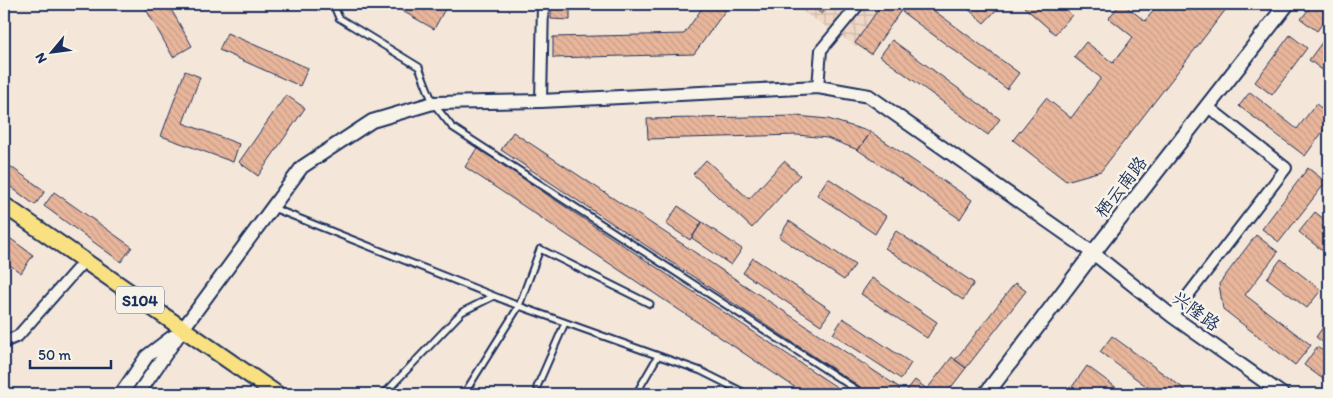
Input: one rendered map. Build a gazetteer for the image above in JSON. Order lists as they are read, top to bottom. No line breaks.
{"streets":{"main road":["栖云南路","S104"],"street":["兴隆路"]},"crossings":[["栖云南路","兴隆路"],["S104","兴隆路"]],"scale_bar":"50 m","north":"bottom left"}
